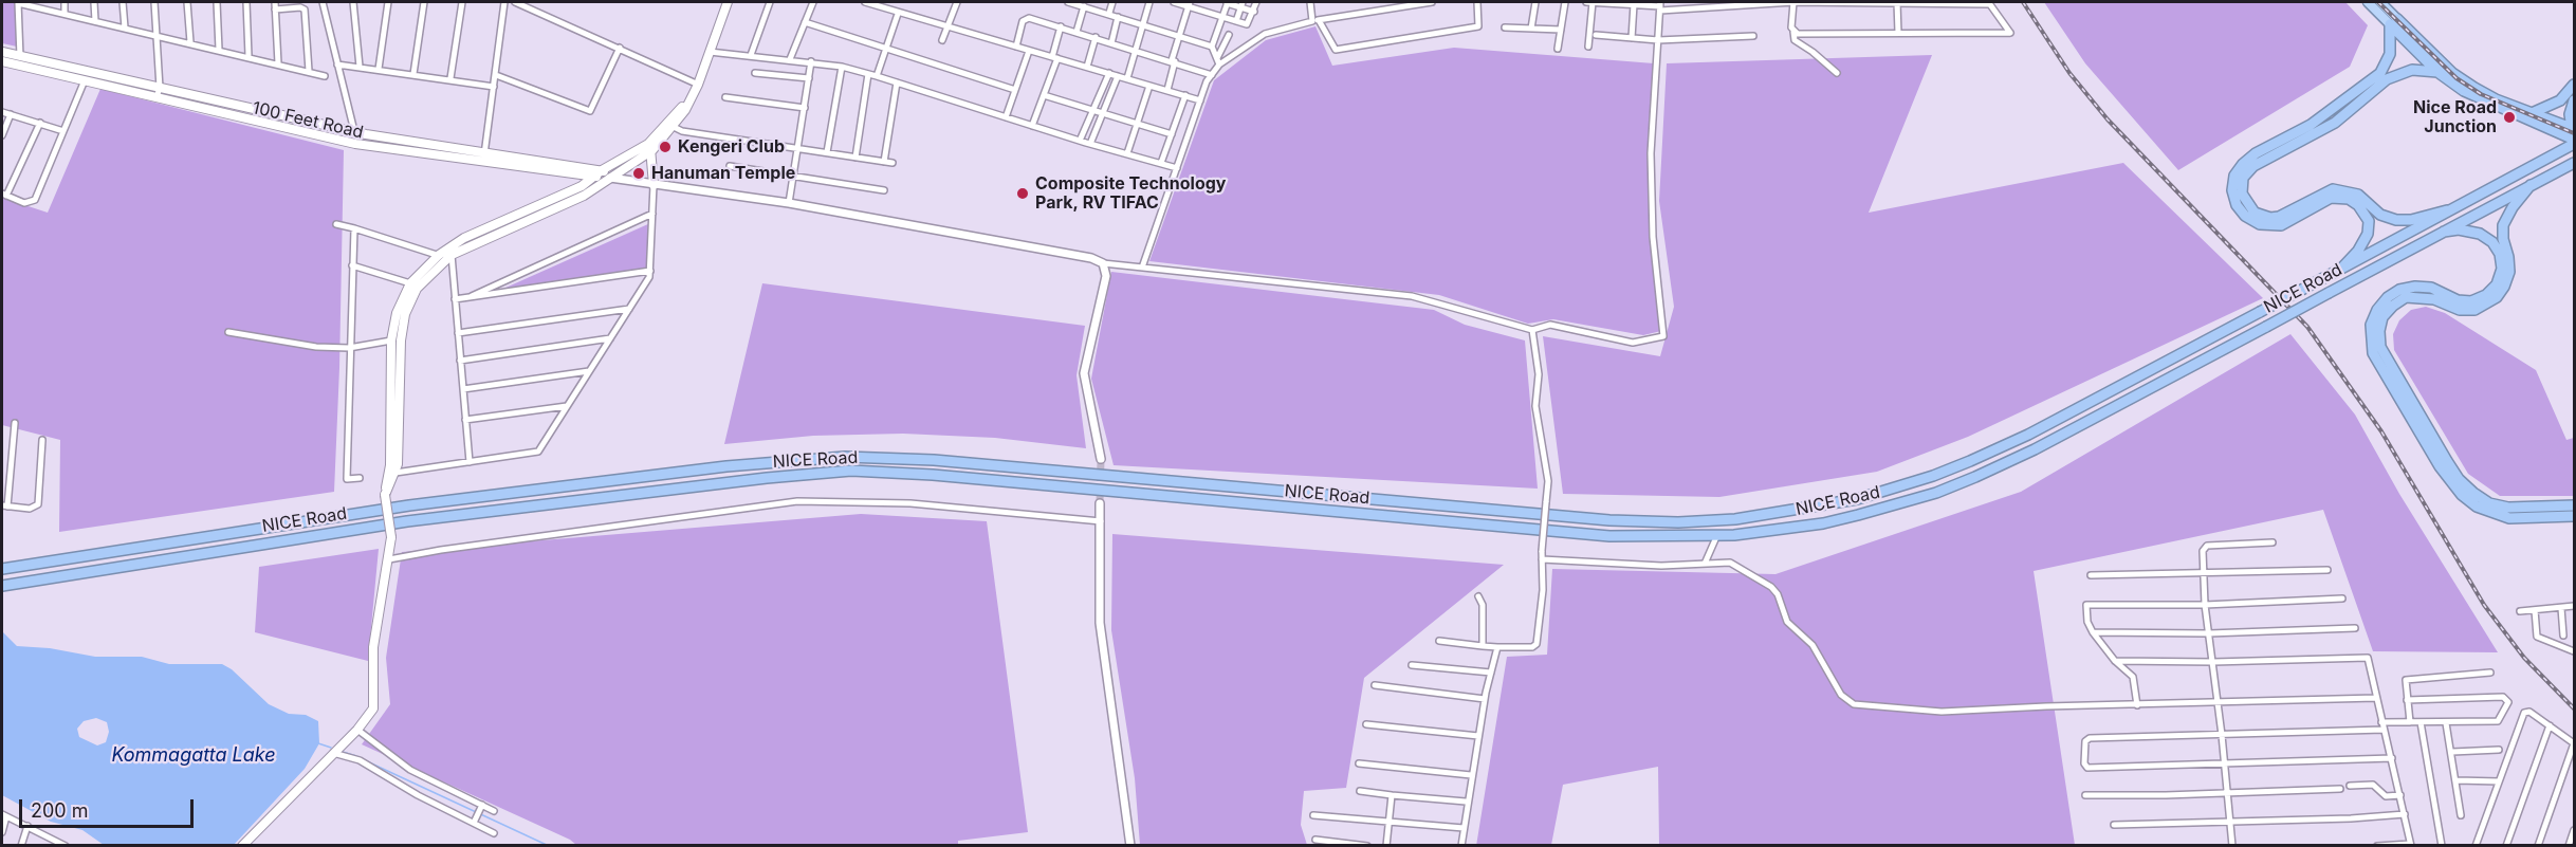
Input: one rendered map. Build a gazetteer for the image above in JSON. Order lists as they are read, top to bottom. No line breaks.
{"streets":{"highway":["NICE Road"],"main road":["100 Feet Road"]},"water":["Kommagatta Lake"],"places":["Nice Road Junction","Kengeri Club","Hanuman Temple","Composite Technology Park, RV TIFAC"],"scale_bar":"200 m"}
